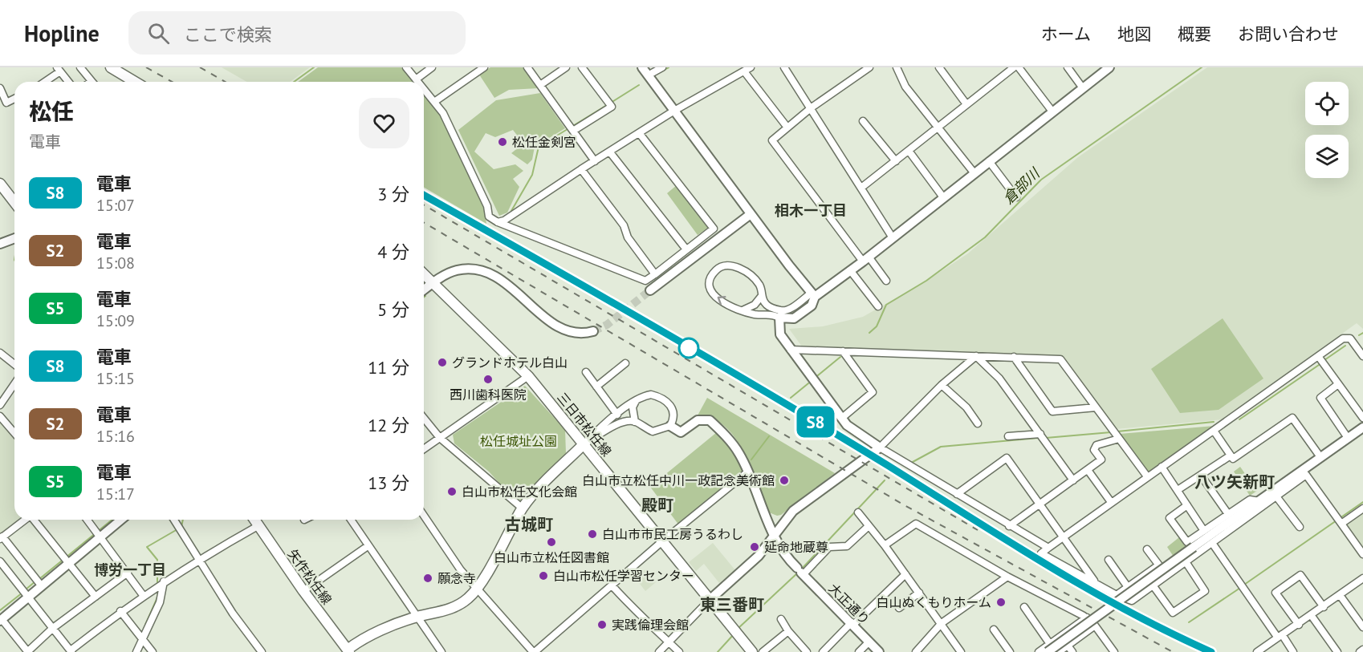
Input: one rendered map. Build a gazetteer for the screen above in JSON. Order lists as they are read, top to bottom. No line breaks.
{"streets":{"main road":["三日市松任線","矢作松任線"],"street":["大正通り"]},"districts":["相木一丁目","八ツ矢新町","殿町","古城町","博労一丁目","東三番町"],"water":["倉部川"],"parks":["松任城址公園"],"places":["松任金剣宮","グランドホテル白山","西川歯科医院","白山市立松任中川一政記念美術館","白山市松任文化会館","白山市市民工房うるわし","白山市立松任図書館","延命地蔵尊","白山市松任学習センター","願念寺","白山ぬくもりホーム","実践倫理会館"],"page":{"header":"Hopline","search":"ここで検索","nav":["ホーム","地図","概要","お問い合わせ"],"on_map":"S8","heading":["松任","電車"],"list":[{"mark":"S8","name":"電車","note":"15:07","value":"3 分"},{"mark":"S2","name":"電車","note":"15:08","value":"4 分"},{"mark":"S5","name":"電車","note":"15:09","value":"5 分"},{"mark":"S8","name":"電車","note":"15:15","value":"11 分"},{"mark":"S2","name":"電車","note":"15:16","value":"12 分"},{"mark":"S5","name":"電車","note":"15:17","value":"13 分"}]}}
